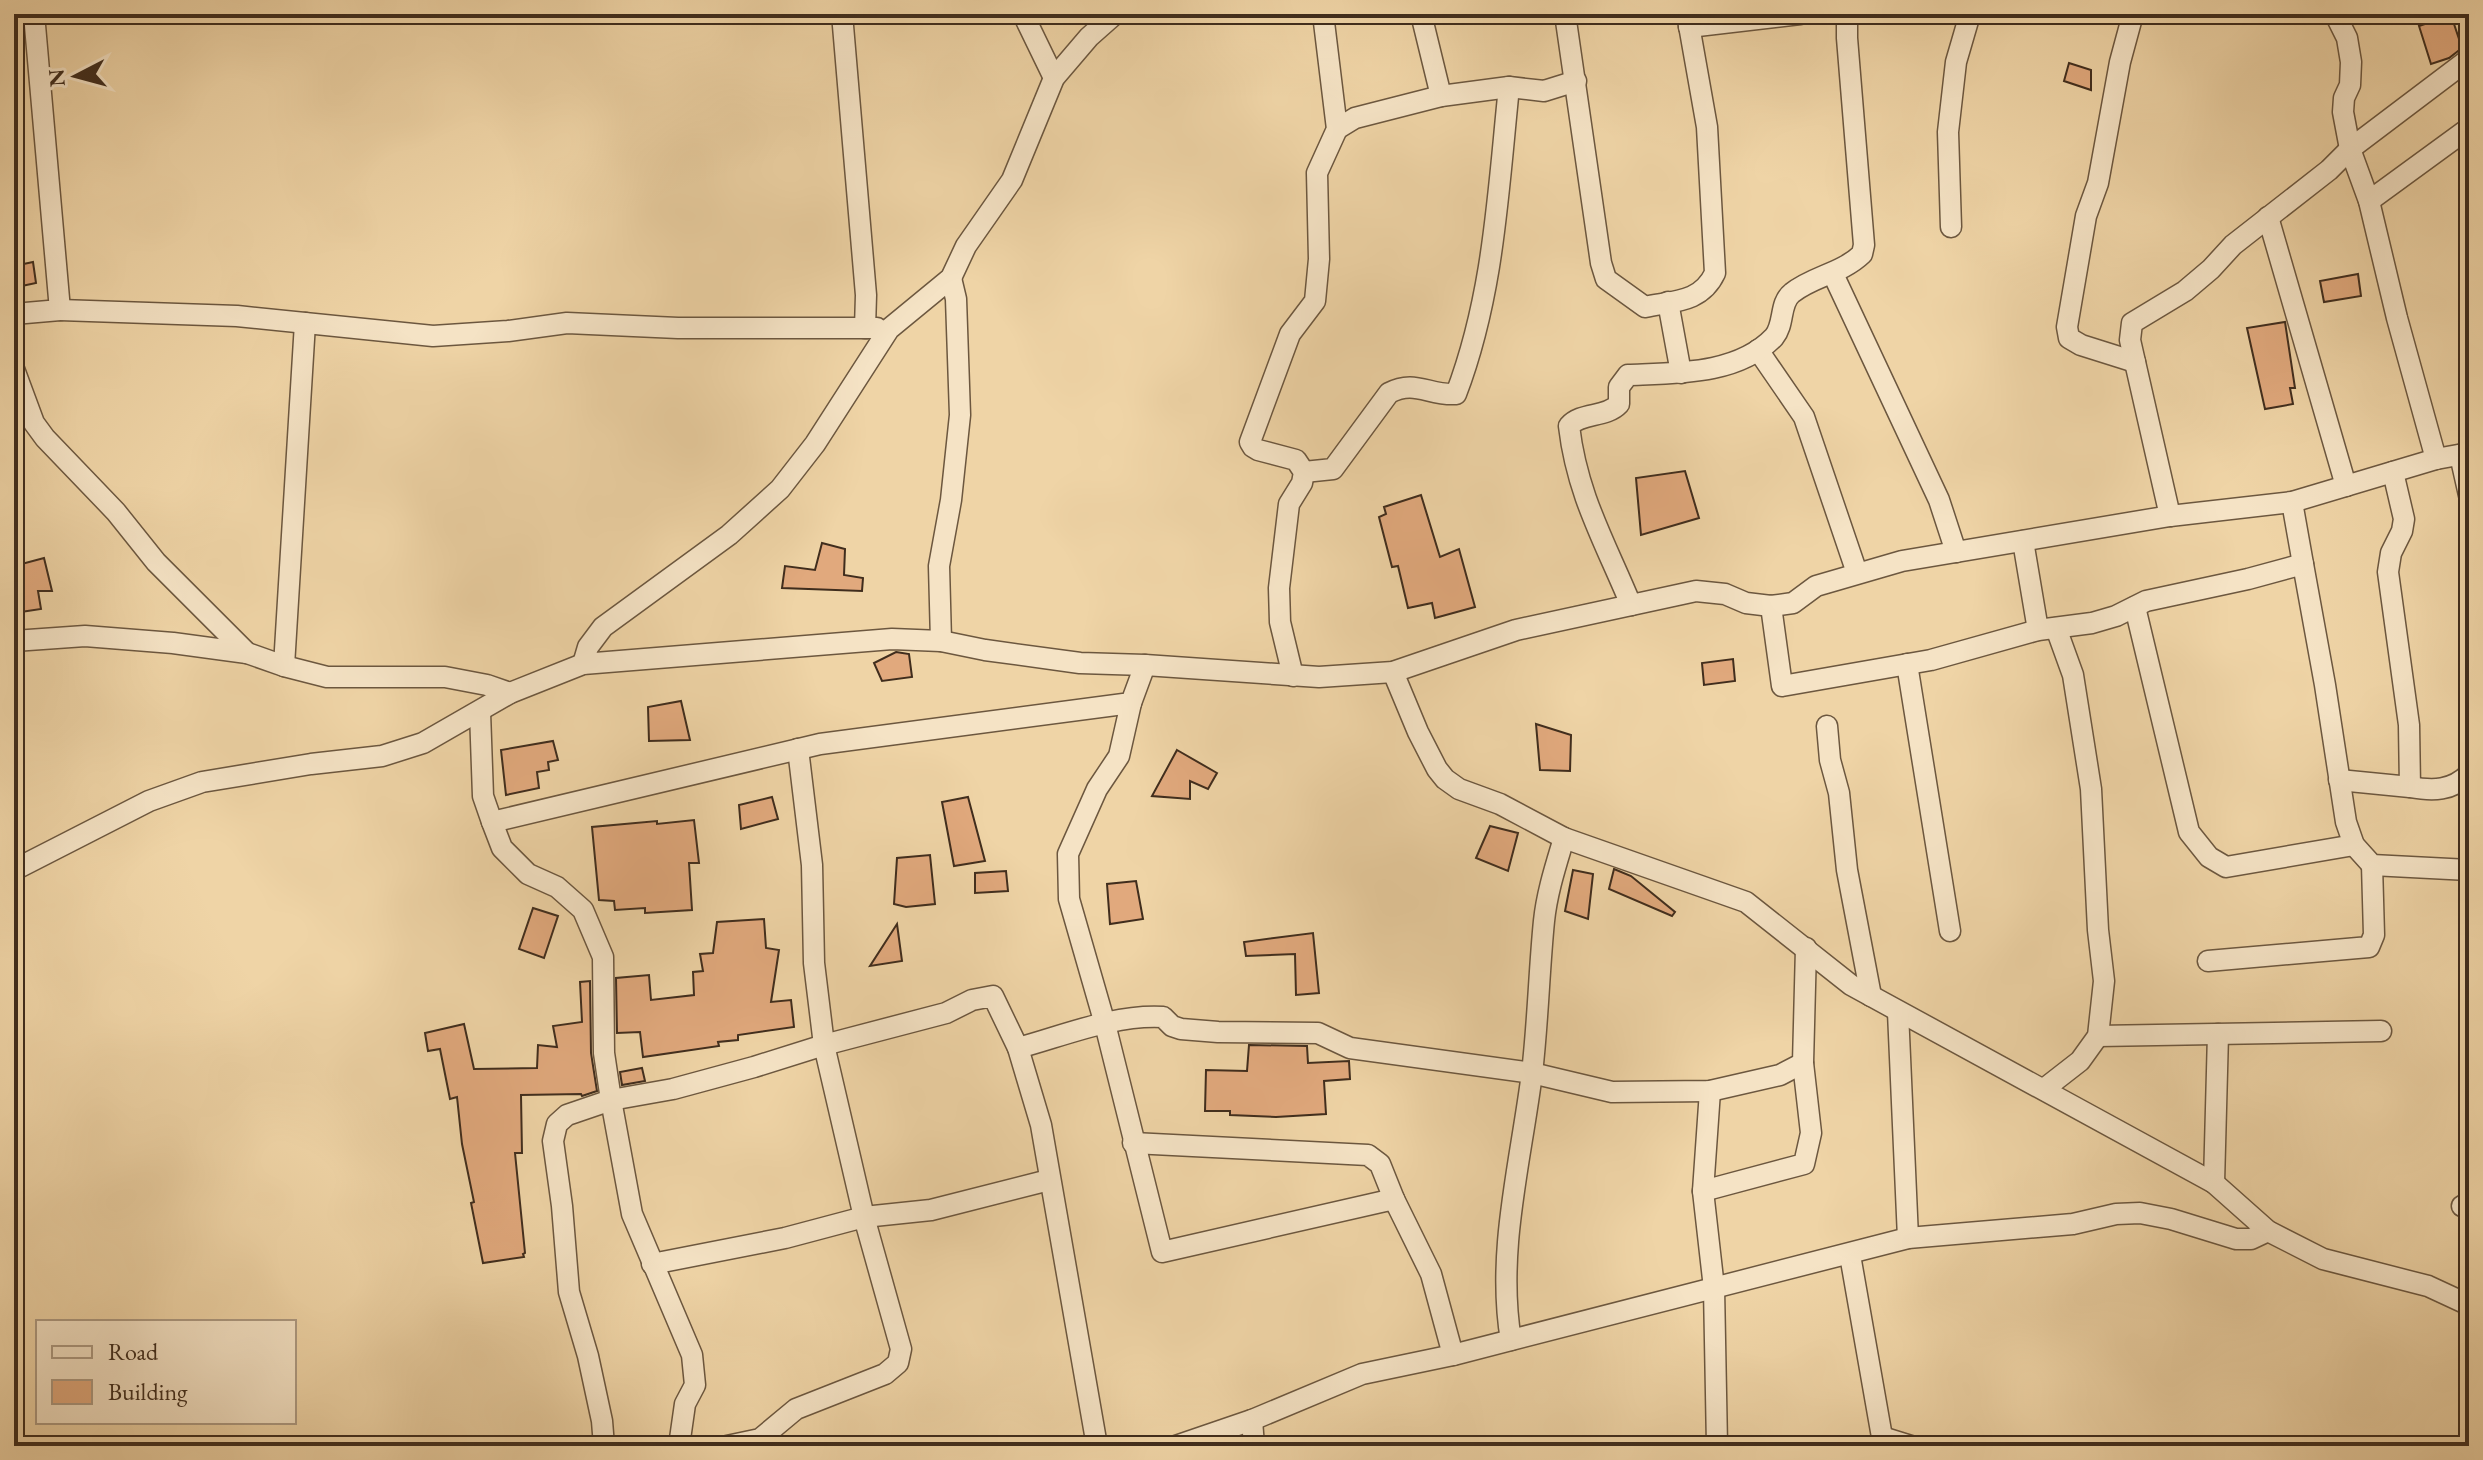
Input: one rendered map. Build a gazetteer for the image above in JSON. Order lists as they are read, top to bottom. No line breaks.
{"legend":["Road","Building"],"north":"left"}
